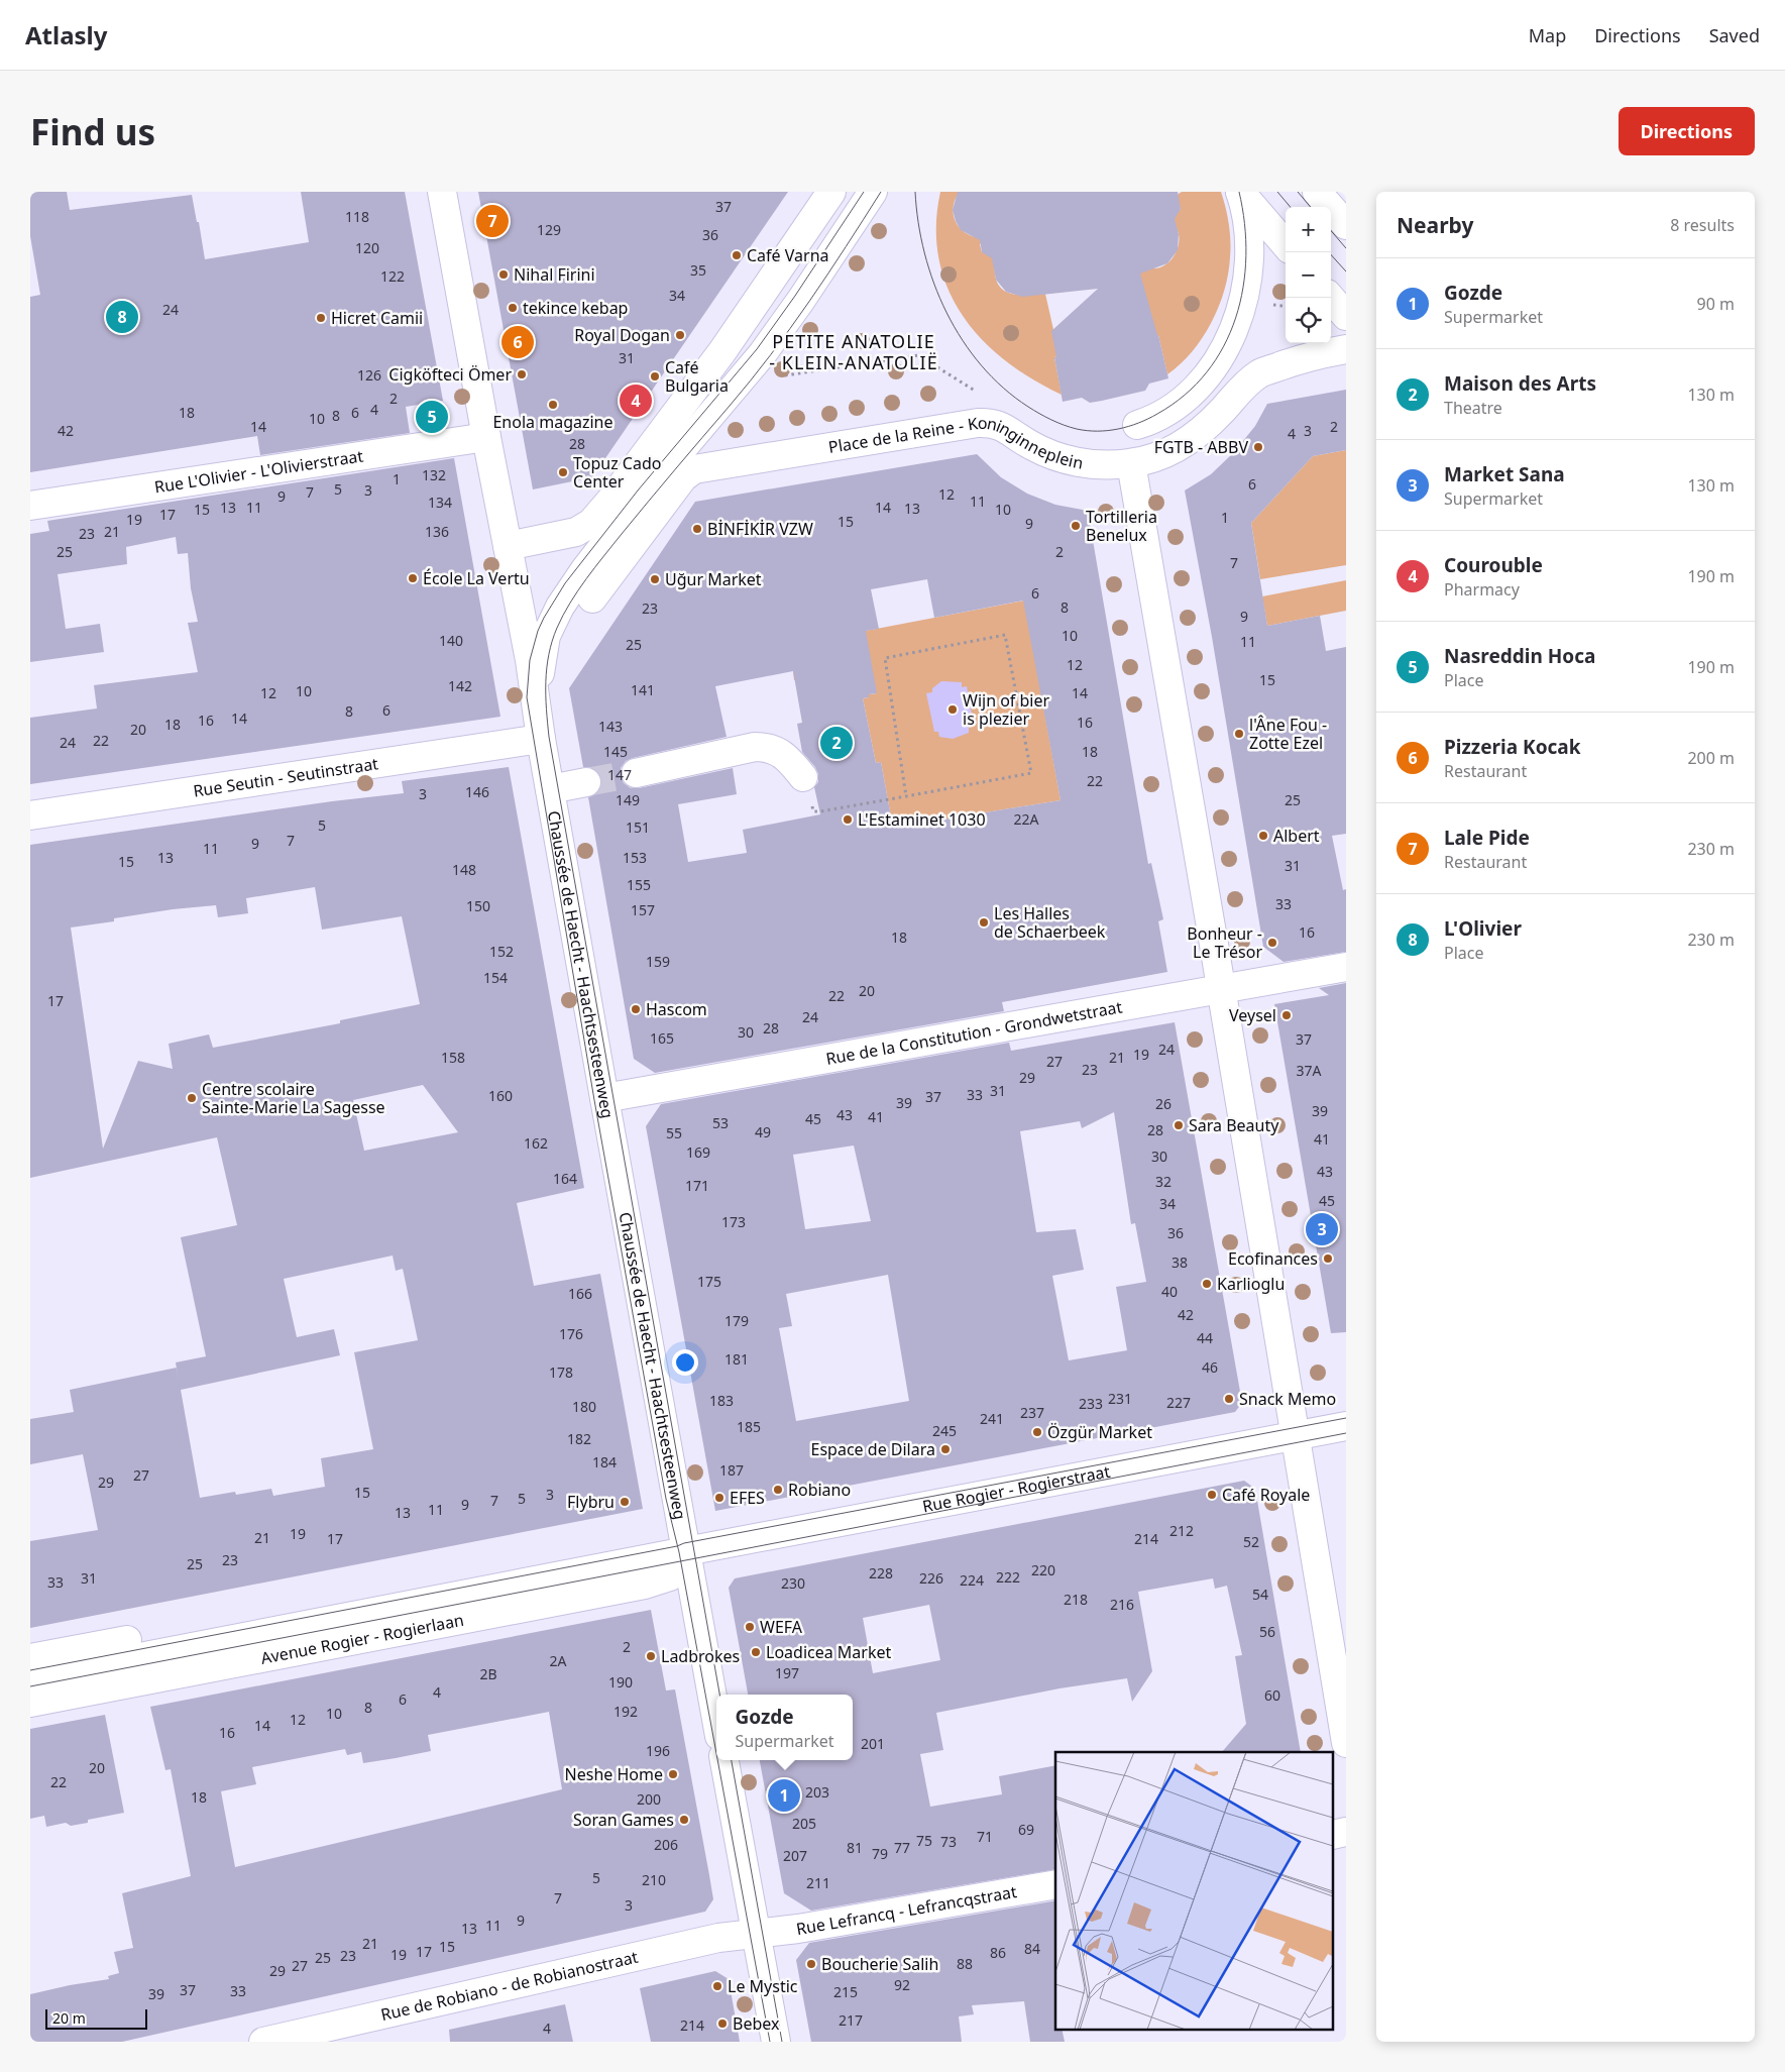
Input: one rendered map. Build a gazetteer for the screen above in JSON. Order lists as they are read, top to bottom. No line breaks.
{"streets":{"street":["Place de la Reine - Koninginneplein","Rue L'Olivier - L'Olivierstraat","Rue Seutin - Seutinstraat","Chaussée de Haecht - Haachtsesteenweg","Rue de la Constitution - Grondwetstraat","Rue Rogier - Rogierstraat","Avenue Rogier - Rogierlaan","Rue Lefrancq - Lefrancqstraat","Rue de Robiano - de Robianostraat"]},"crossings":[["Rue L'Olivier - L'Olivierstraat","Chaussée de Haecht - Haachtsesteenweg"],["Rue Seutin - Seutinstraat","Chaussée de Haecht - Haachtsesteenweg"],["Chaussée de Haecht - Haachtsesteenweg","Rue de la Constitution - Grondwetstraat"],["Chaussée de Haecht - Haachtsesteenweg","Rue Rogier - Rogierstraat"],["Chaussée de Haecht - Haachtsesteenweg","Avenue Rogier - Rogierlaan"],["Rue Rogier - Rogierstraat","Avenue Rogier - Rogierlaan"],["Rue Lefrancq - Lefrancqstraat","Rue de Robiano - de Robianostraat"]],"districts":["PETITE ANATOLIE - KLEIN-ANATOLIË"],"places":["Café Varna","Nihal Firini","tekince kebap","Hicret Camii","Royal Dogan","Cigköfteci Ömer","Café Bulgaria","Enola magazine","FGTB - ABBV","Topuz Cado Center","Tortilleria Benelux","BİNFİKİR VZW","École La Vertu","Uğur Market","Wijn of bier is plezier","l'Âne Fou - Zotte Ezel","L'Estaminet 1030","Albert","Les Halles de Schaerbeek","Bonheur - Le Trésor","Hascom","Veysel","Centre scolaire Sainte-Marie La Sagesse","Sara Beauty","Ecofinances","Karlioglu","Snack Memo","Özgür Market","Espace de Dilara","Robiano","Café Royale","EFES","Flybru","WEFA","Loadicea Market","Ladbrokes","Neshe Home","Soran Games","Boucherie Salih","Le Mystic","Bebex"],"house_numbers":["37","118","129","36","120","35","122","34","24","31","126","2","4","18","6","8","10","14","2","42","3","4","28","132","1","6","5","3","7","12","9","11","134","13","11","14","13","15","10","17","1","19","15","9","21","136","23","25","2","7","6","8","23","9","10","140","11","25","12","15","142","141","10","12","14","6","8","14","16","16","18","143","20","22","24","145","18","147","22","146","3","149","25","22A","5","151","7","9","11","13","153","15","31","148","155","33","150","157","16","18","152","159","154","20","22","17","24","28","30","165","37","24","19","158","21","27","23","37A","29","31","33","160","37","39","26","39","43","41","45","53","28","49","55","41","162","169","30","43","164","32","171","45","34","173","36","38","175","40","166","42","179","176","44","181","46","178","231","183","227","233","180","237","241","185","245","182","184","187","27","29","15","3","5","7","9","11","13","212","19","21","17","214","52","23","25","220","228","222","31","226","224","33","230","54","218","216","56","2","2A","197","2B","190","4","60","6","8","192","10","12","14","16","201","196","20","22","203","18","200","205","69","71","75","73","206","81","77","79","207","5","210","211","7","3","9","11","13","21","15","84","17","86","19","23","25","88","27","29","92","37","33","215","39","217","214","4"],"scale_bar":"20 m","page":{"header":"Atlasly","nav":["Map","Directions","Saved"],"buttons":"Directions","title":"Find us","heading":["Nearby","8 results"],"pins":["7","8","6","4","5","2","3","1"],"map_buttons":["+","−"],"list":[{"mark":"1","name":"Gozde","note":"Supermarket","value":"90 m"},{"mark":"2","name":"Maison des Arts","note":"Theatre","value":"130 m"},{"mark":"3","name":"Market Sana","note":"Supermarket","value":"130 m"},{"mark":"4","name":"Courouble","note":"Pharmacy","value":"190 m"},{"mark":"5","name":"Nasreddin Hoca","note":"Place","value":"190 m"},{"mark":"6","name":"Pizzeria Kocak","note":"Restaurant","value":"200 m"},{"mark":"7","name":"Lale Pide","note":"Restaurant","value":"230 m"},{"mark":"8","name":"L'Olivier","note":"Place","value":"230 m"}],"popup":["Gozde","Supermarket"],"scale":"20 m"}}
